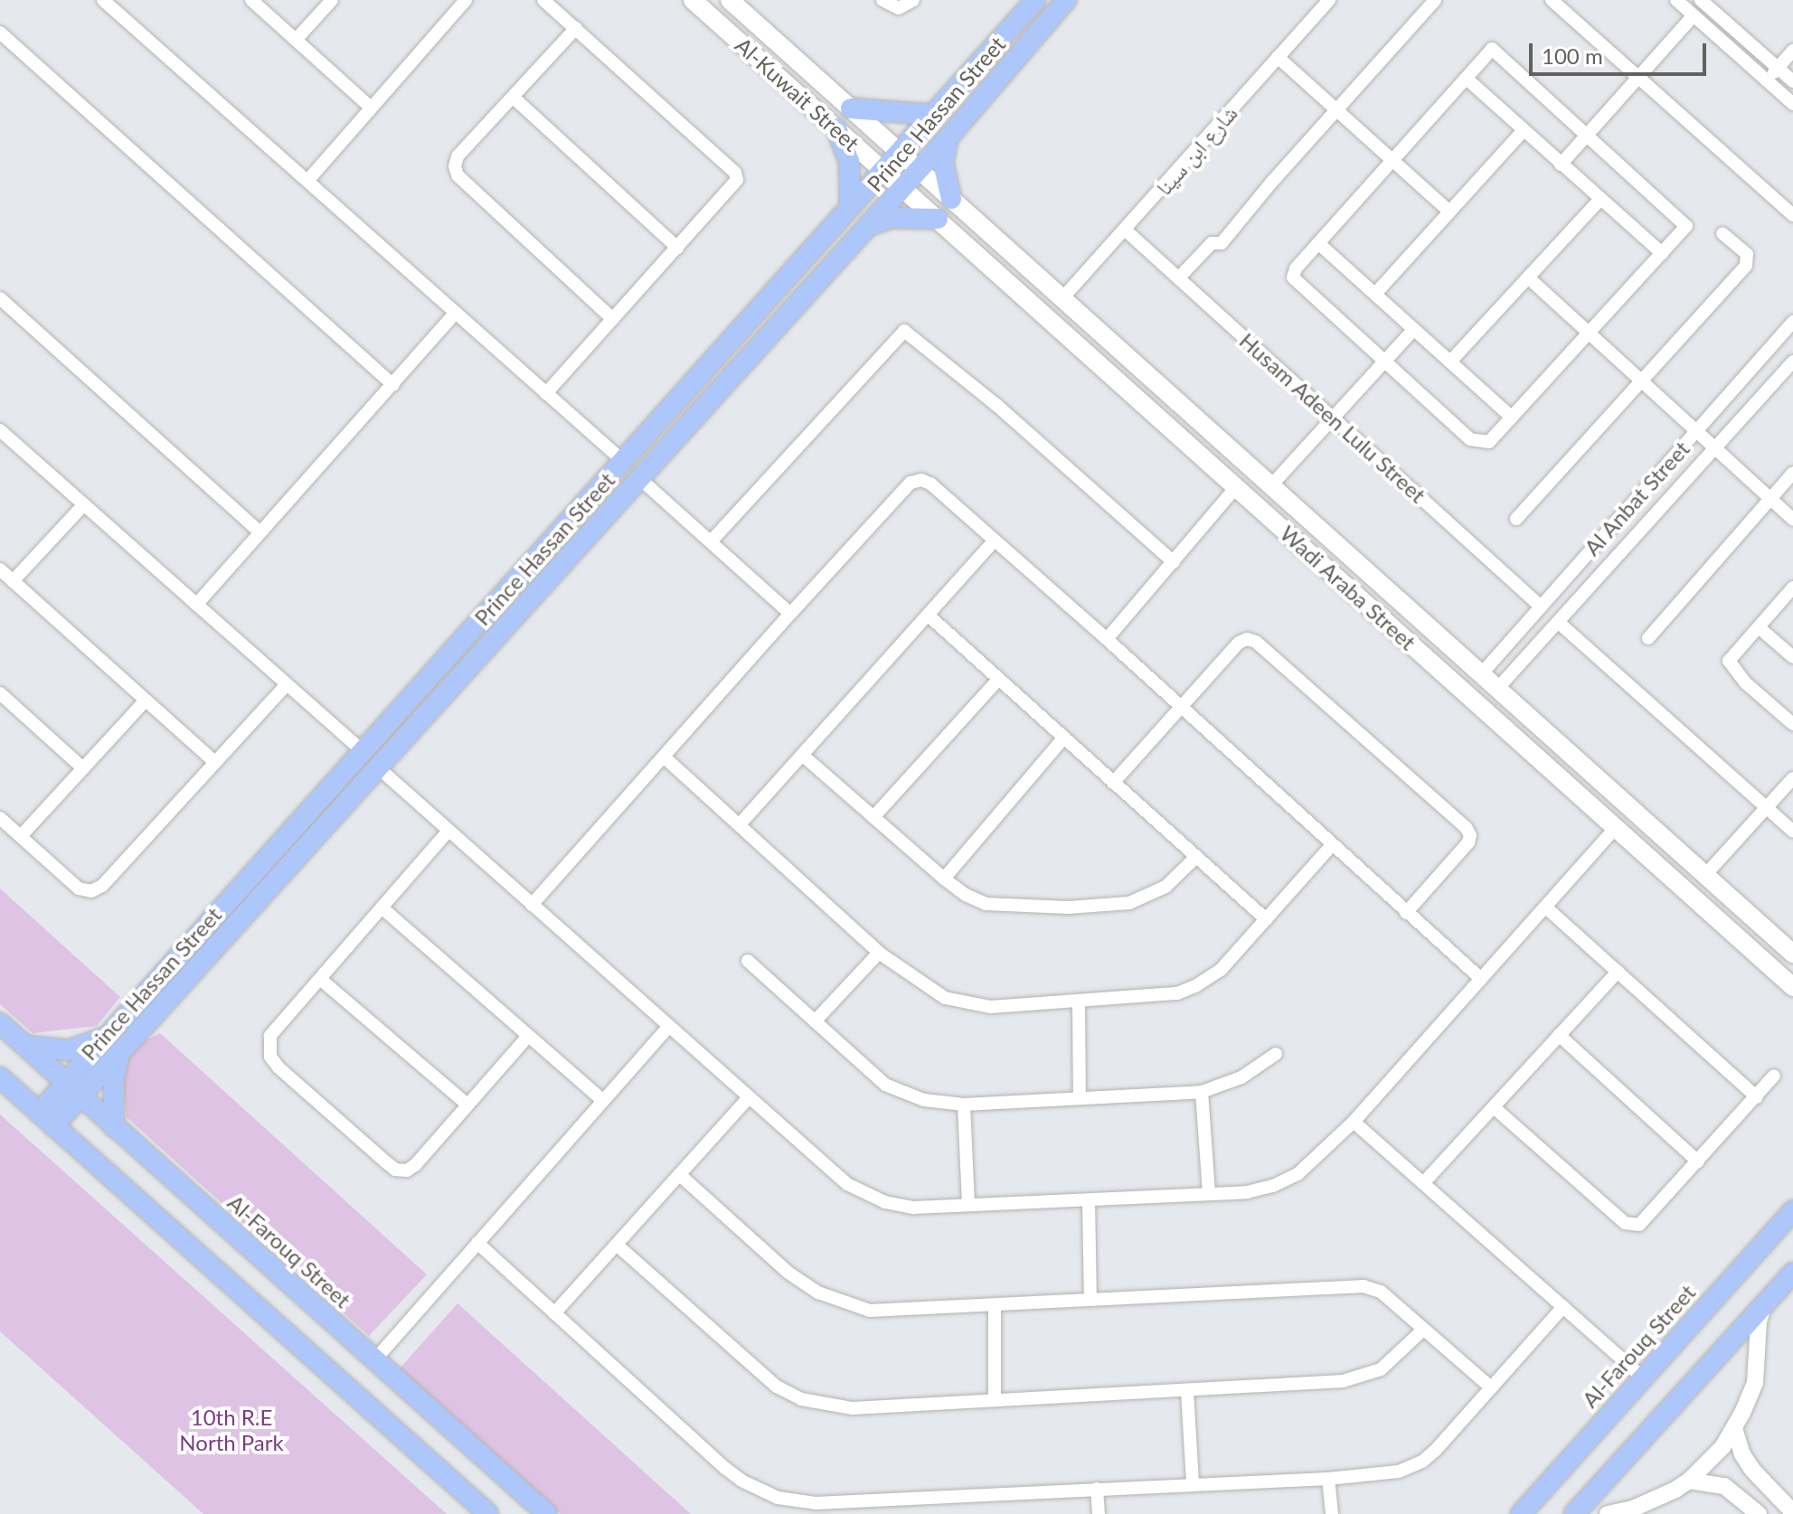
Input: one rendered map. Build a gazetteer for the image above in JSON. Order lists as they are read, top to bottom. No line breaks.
{"streets":{"main road":["Al-Kuwait Street","Prince Hassan Street","Wadi Araba Street","Al-Farouq Street"],"street":["شارع ابن سينا","Husam Adeen Lulu Street","Al Anbat Street"]},"crossings":[["Al-Kuwait Street","Prince Hassan Street"],["Al-Kuwait Street","Wadi Araba Street"],["Prince Hassan Street","Wadi Araba Street"],["Prince Hassan Street","Al-Farouq Street"],["شارع ابن سينا","Husam Adeen Lulu Street"],["شارع ابن سينا","Wadi Araba Street"],["Husam Adeen Lulu Street","Al Anbat Street"],["Al Anbat Street","Wadi Araba Street"]],"parks":["10th R.E North Park"],"scale_bar":"100 m"}
